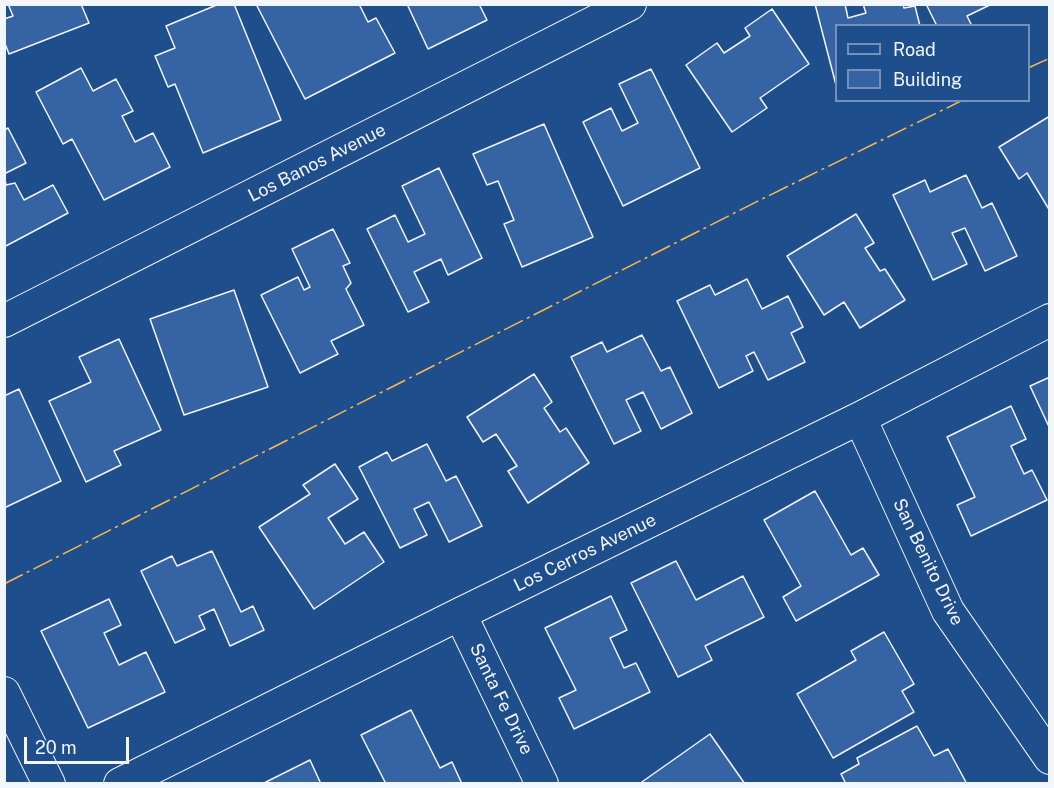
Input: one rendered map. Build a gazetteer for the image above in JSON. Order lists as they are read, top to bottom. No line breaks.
{"streets":{"street":["Los Banos Avenue","Los Cerros Avenue","San Benito Drive","Santa Fe Drive"]},"crossings":[["Los Cerros Avenue","San Benito Drive"],["Los Cerros Avenue","Santa Fe Drive"]],"legend":["Road","Building"],"scale_bar":"20 m"}
